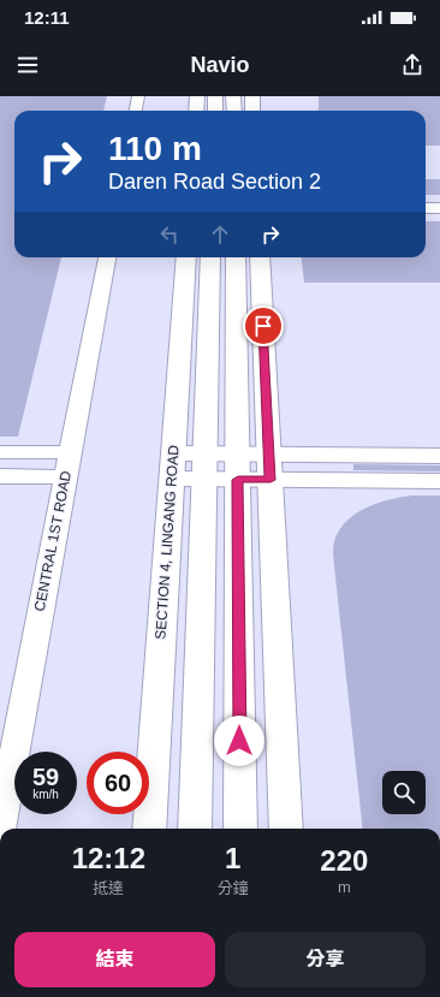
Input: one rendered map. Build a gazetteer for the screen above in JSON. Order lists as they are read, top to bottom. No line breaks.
{"streets":{"main road":["SECTION 4, LINGANG ROAD"],"street":["CENTRAL 1ST ROAD"]},"page":{"status":"12:11","header":"Navio","turn":["110 m","Daren Road Section 2"],"speed":"59 km/h","limit":"60","eta":["12:12","抵達","1","分鐘","220","m"],"buttons":["結束","分享"]}}
